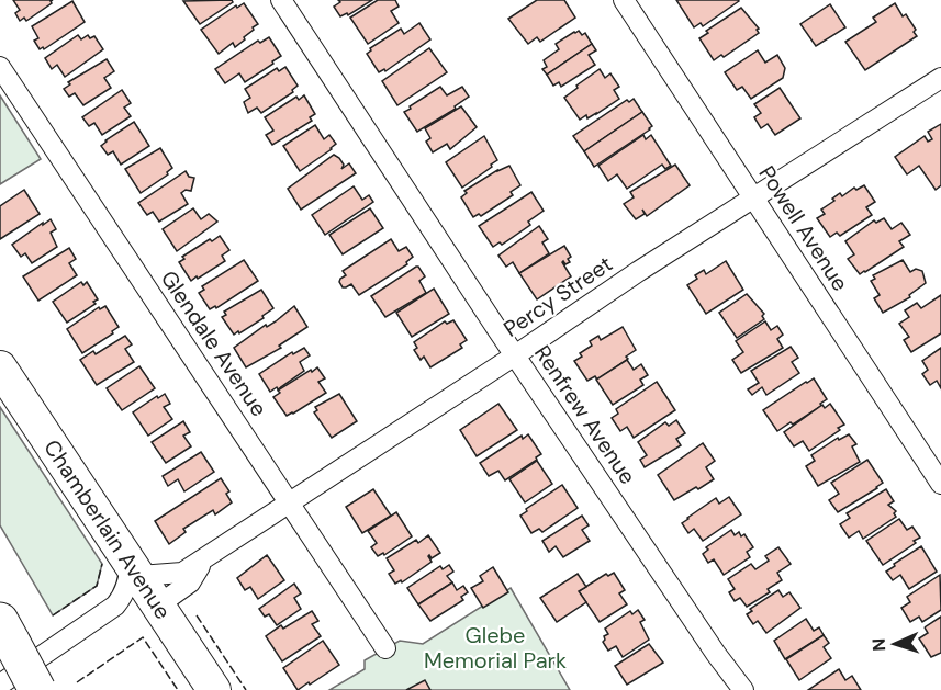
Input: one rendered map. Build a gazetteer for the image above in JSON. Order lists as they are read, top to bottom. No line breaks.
{"streets":{"main road":["Chamberlain Avenue"],"street":["Powell Avenue","Percy Street","Glendale Avenue","Renfrew Avenue"]},"crossings":[["Powell Avenue","Percy Street"],["Percy Street","Glendale Avenue"],["Percy Street","Renfrew Avenue"],["Percy Street","Chamberlain Avenue"]],"parks":["Glebe Memorial Park"],"north":"left"}
